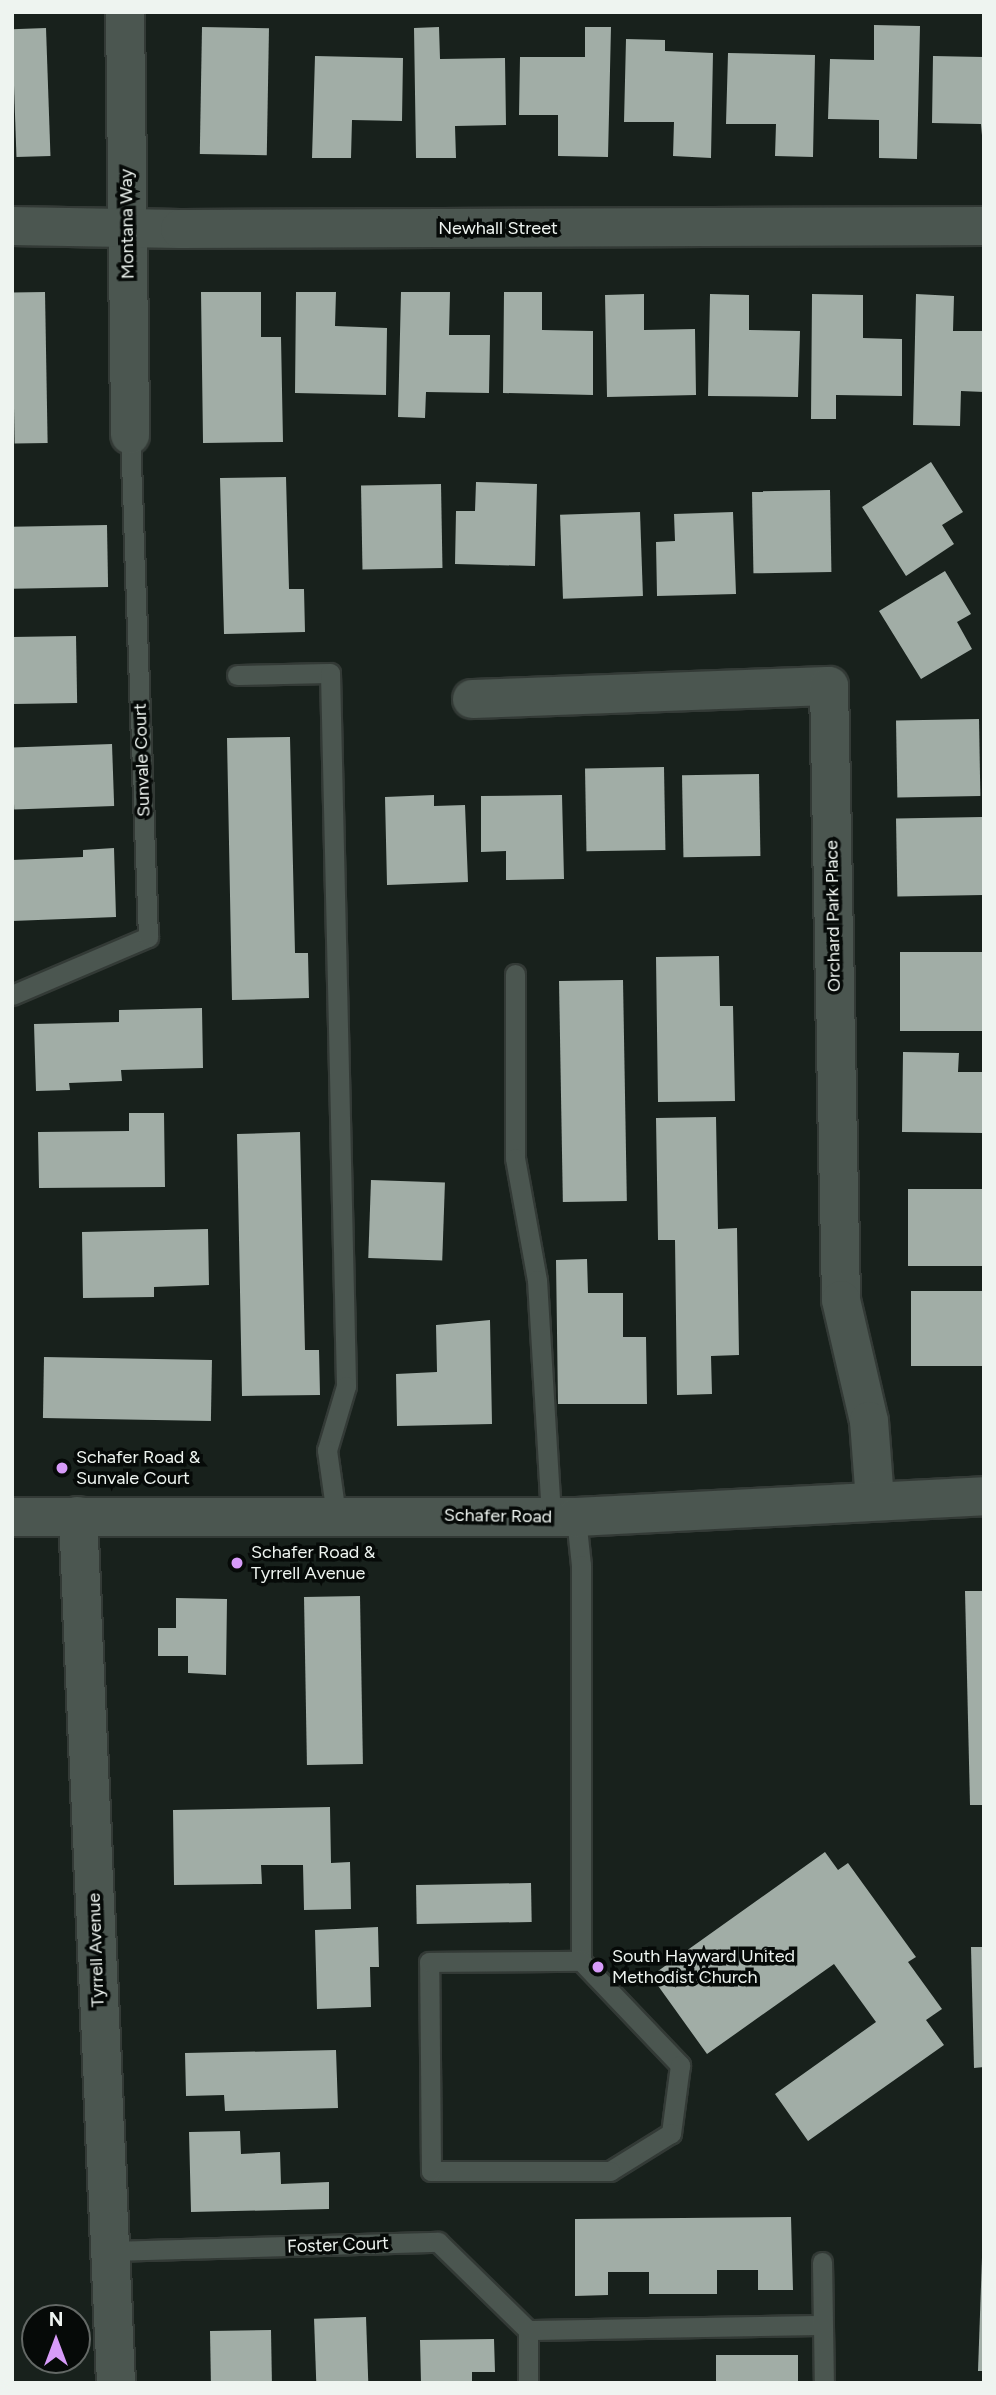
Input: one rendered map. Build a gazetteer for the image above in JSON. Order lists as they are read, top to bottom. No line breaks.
{"streets":{"street":["Montana Way","Newhall Street","Orchard Park Place","Schafer Road","Tyrrell Avenue"],"lane":["Sunvale Court","Foster Court"]},"crossings":[["Montana Way","Newhall Street"],["Montana Way","Sunvale Court"],["Orchard Park Place","Schafer Road"],["Schafer Road","Tyrrell Avenue"],["Tyrrell Avenue","Foster Court"]],"places":["Schafer Road & Sunvale Court","Schafer Road & Tyrrell Avenue","South Hayward United Methodist Church"],"north":"top"}
